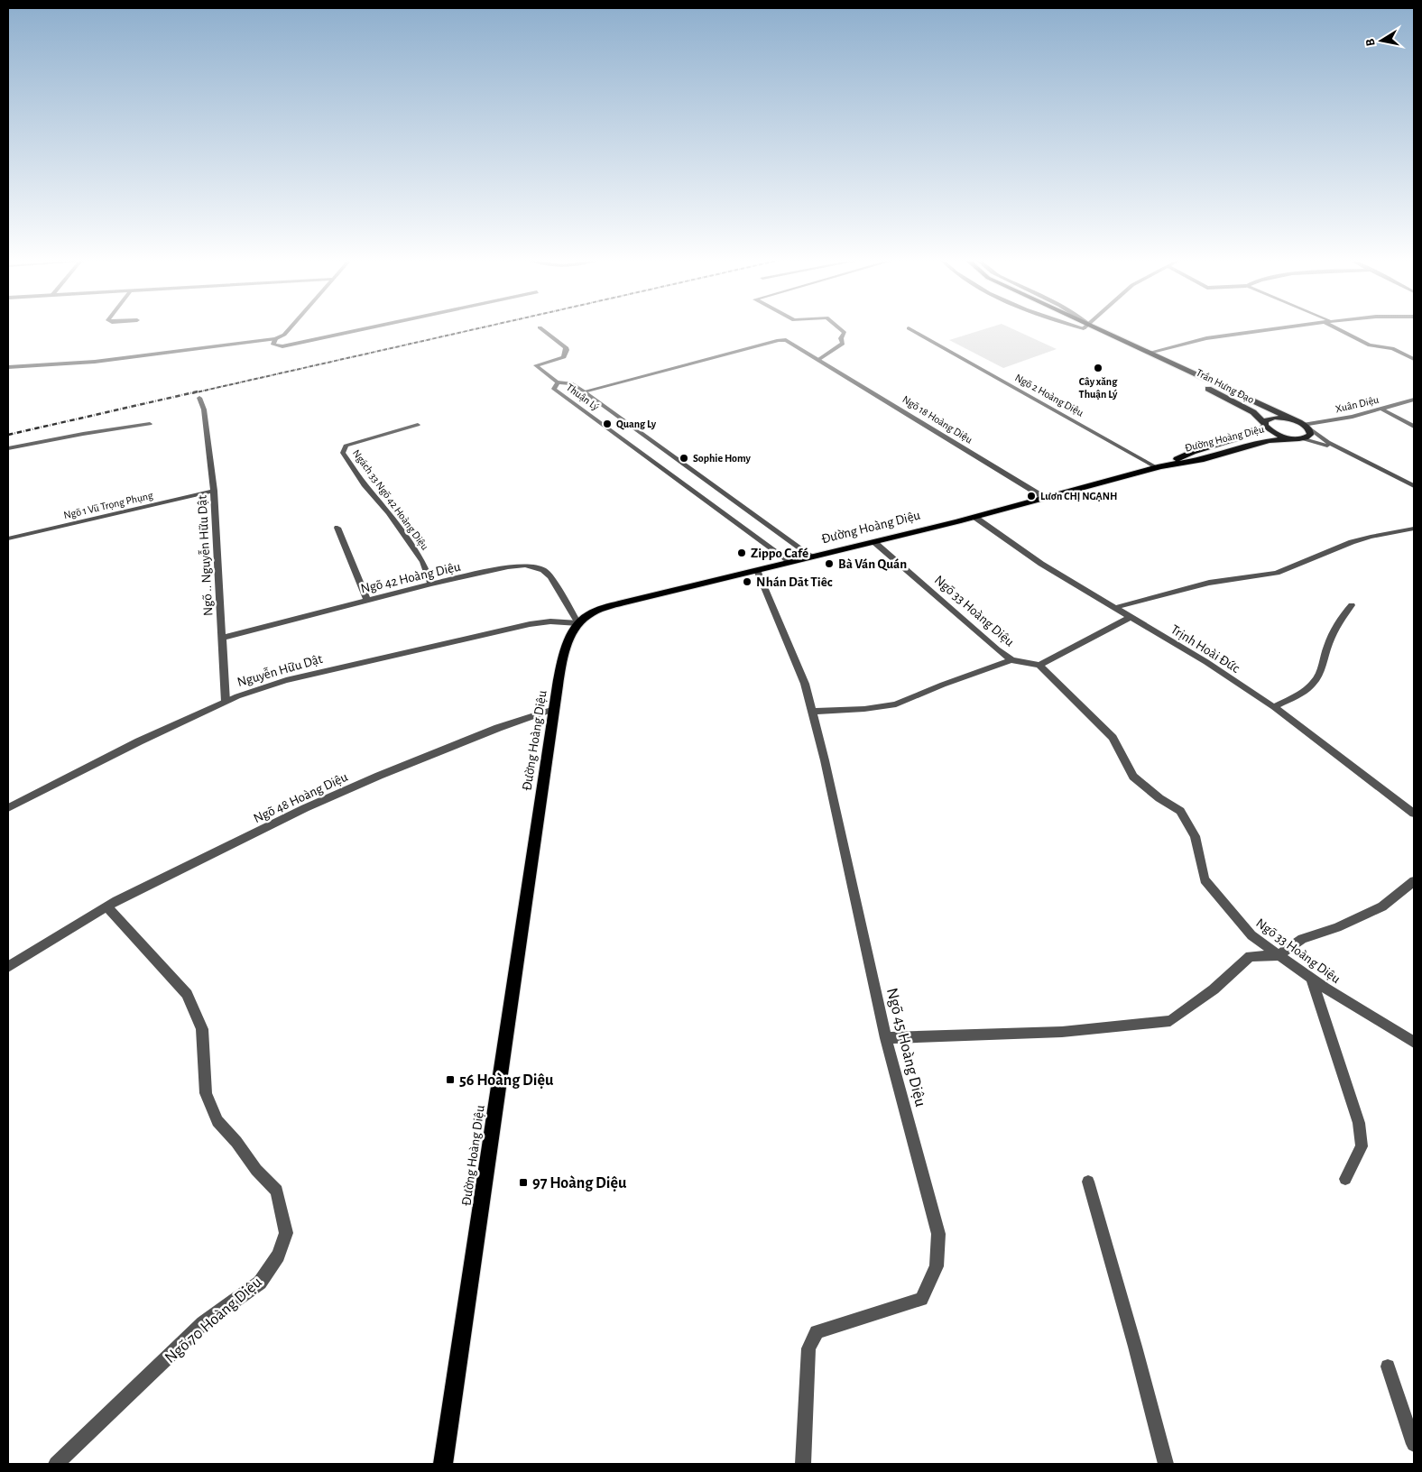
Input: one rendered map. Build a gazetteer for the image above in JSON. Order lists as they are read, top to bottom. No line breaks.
{"streets":{"main road":["Trần Hưng Đạo","Đường Hoàng Diệu"],"street":["Ngõ 2 Hoàng Diệu","Thuận Lý","Xuân Diệu","Ngõ 18 Hoàng Diệu","Ngách 33 Ngõ 42 Hoàng Diệu","Ngõ 1 Vũ Trọng Phụng","Ngõ .. Nguyễn Hữu Dật","Ngõ 42 Hoàng Diệu","Ngõ 33 Hoàng Diệu","Trịnh Hoài Đức","Nguyễn Hữu Dật","Ngõ 48 Hoàng Diệu","Ngõ 45 Hoàng Diệu","Ngõ 70 Hoàng Diệu"]},"crossings":[["Trần Hưng Đạo","Đường Hoàng Diệu"],["Ngõ 2 Hoàng Diệu","Đường Hoàng Diệu"],["Thuận Lý","Ngõ 18 Hoàng Diệu"],["Thuận Lý","Đường Hoàng Diệu"],["Xuân Diệu","Đường Hoàng Diệu"],["Ngõ 18 Hoàng Diệu","Đường Hoàng Diệu"],["Đường Hoàng Diệu","Ngõ 42 Hoàng Diệu"],["Đường Hoàng Diệu","Ngõ 33 Hoàng Diệu"],["Đường Hoàng Diệu","Trịnh Hoài Đức"],["Đường Hoàng Diệu","Nguyễn Hữu Dật"],["Đường Hoàng Diệu","Ngõ 48 Hoàng Diệu"],["Đường Hoàng Diệu","Ngõ 45 Hoàng Diệu"],["Ngách 33 Ngõ 42 Hoàng Diệu","Ngõ 42 Hoàng Diệu"],["Ngõ 1 Vũ Trọng Phụng","Ngõ .. Nguyễn Hữu Dật"],["Ngõ .. Nguyễn Hữu Dật","Ngõ 42 Hoàng Diệu"],["Ngõ .. Nguyễn Hữu Dật","Nguyễn Hữu Dật"],["Ngõ 42 Hoàng Diệu","Nguyễn Hữu Dật"],["Ngõ 48 Hoàng Diệu","Ngõ 70 Hoàng Diệu"]],"places":{"other":["Cây xăng Thuận Lý","Quang Ly","Sophie Homy","Lươn CHỊ NGẠNH","Zippo Café","Bà Ván Quán","Nhán Dăt Tiêc"],"transit":["56 Hoàng Diệu","97 Hoàng Diệu"]},"north":"left"}
